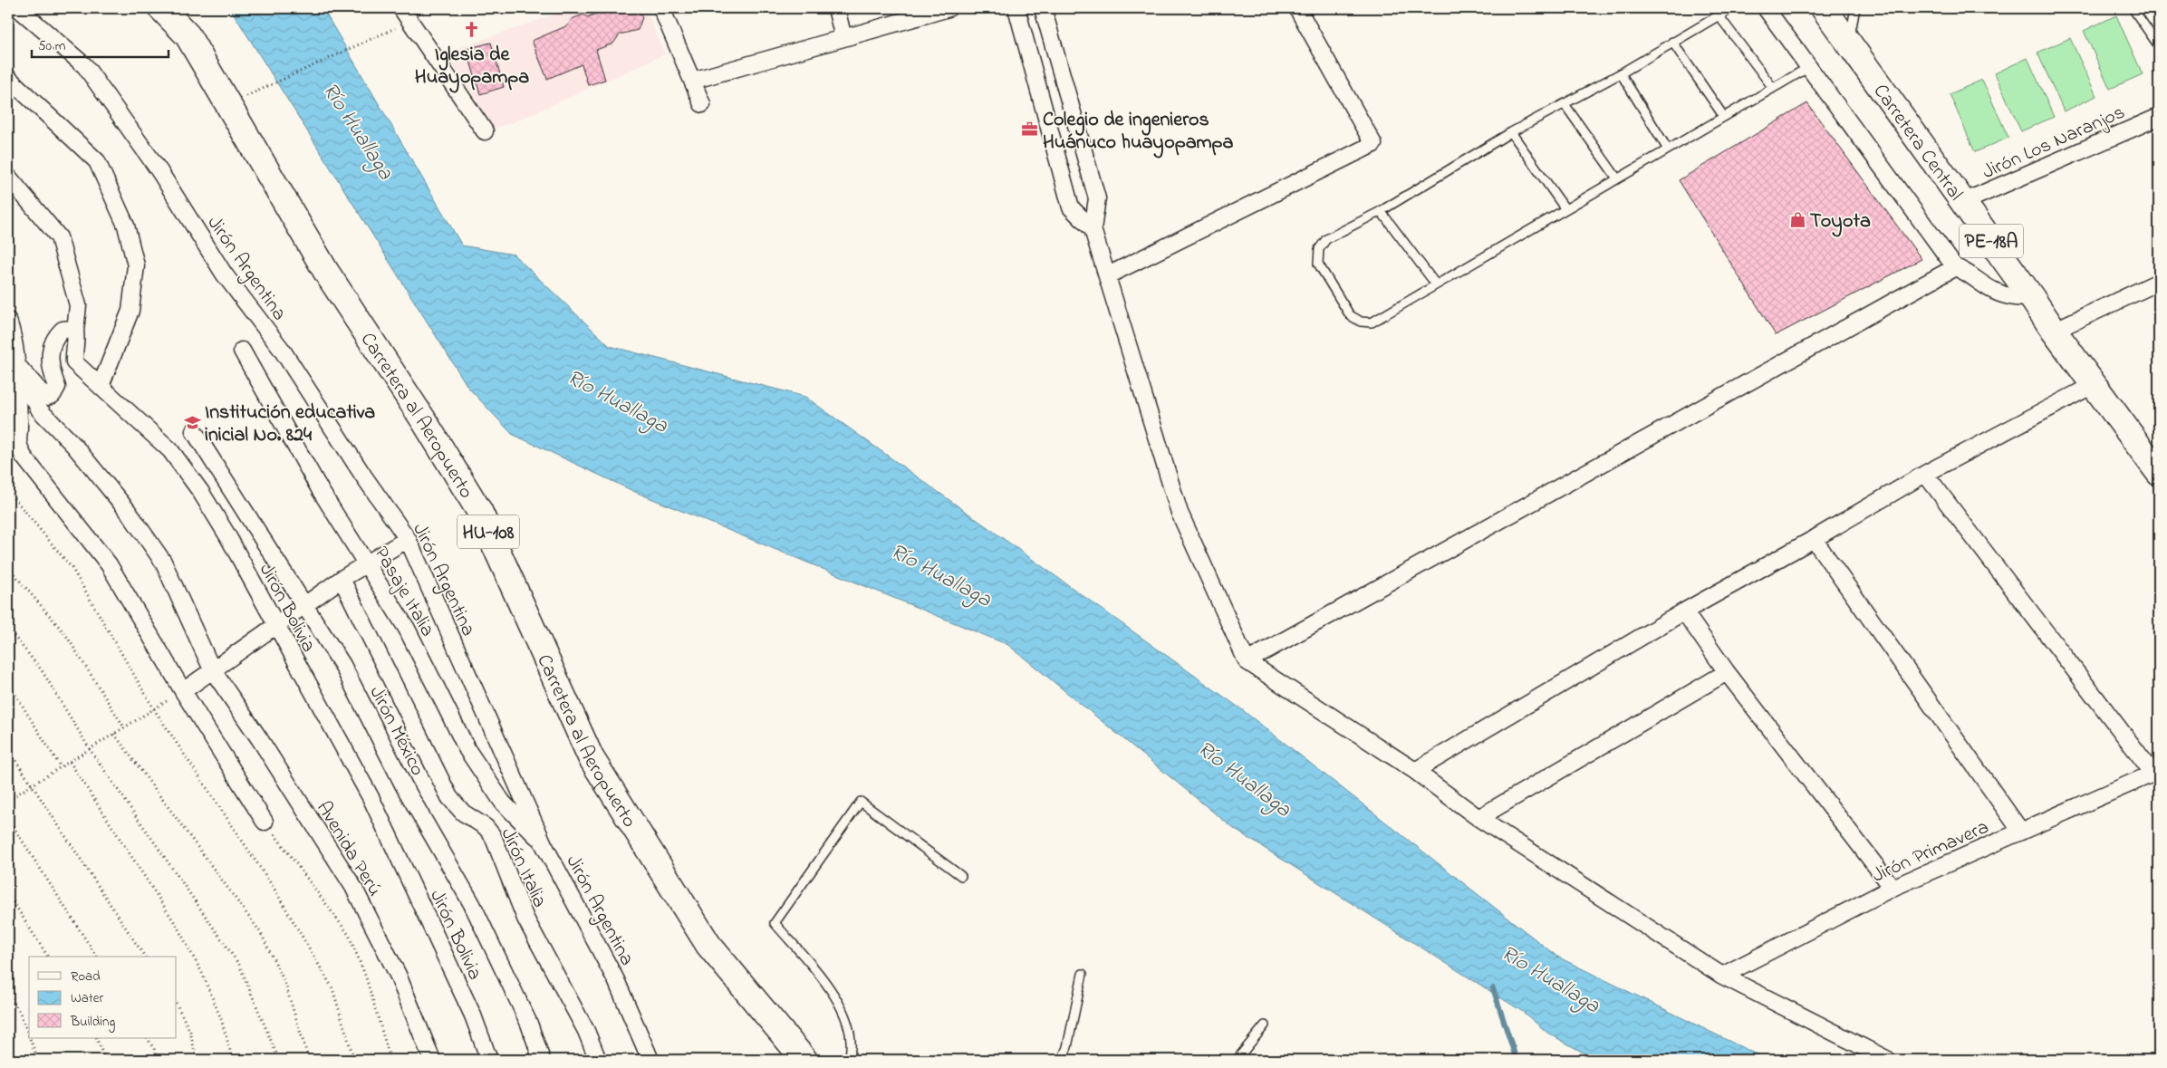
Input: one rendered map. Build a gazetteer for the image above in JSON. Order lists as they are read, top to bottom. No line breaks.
{"streets":{"main road":["Carretera Central","PE-18A","Carretera al Aeropuerto","HU-108"],"street":["Jirón Los Naranjos","Jirón Argentina","Pasaje Italia","Jirón Bolivia","Jirón México","Avenida Perú","Jirón Primavera","Jirón Italia"]},"crossings":[["Jirón Los Naranjos","Carretera Central"],["Jirón Argentina","Pasaje Italia"]],"water":["Río Huallaga"],"places":{"church":["Iglesia de Huayopampa"],"office":["Colegio de ingenieros Huánuco huayopampa"],"shop":["Toyota"],"school or university":["Institución educativa inicial No. 824"]},"legend":["Road","Water","Building"],"scale_bar":"50 m"}
